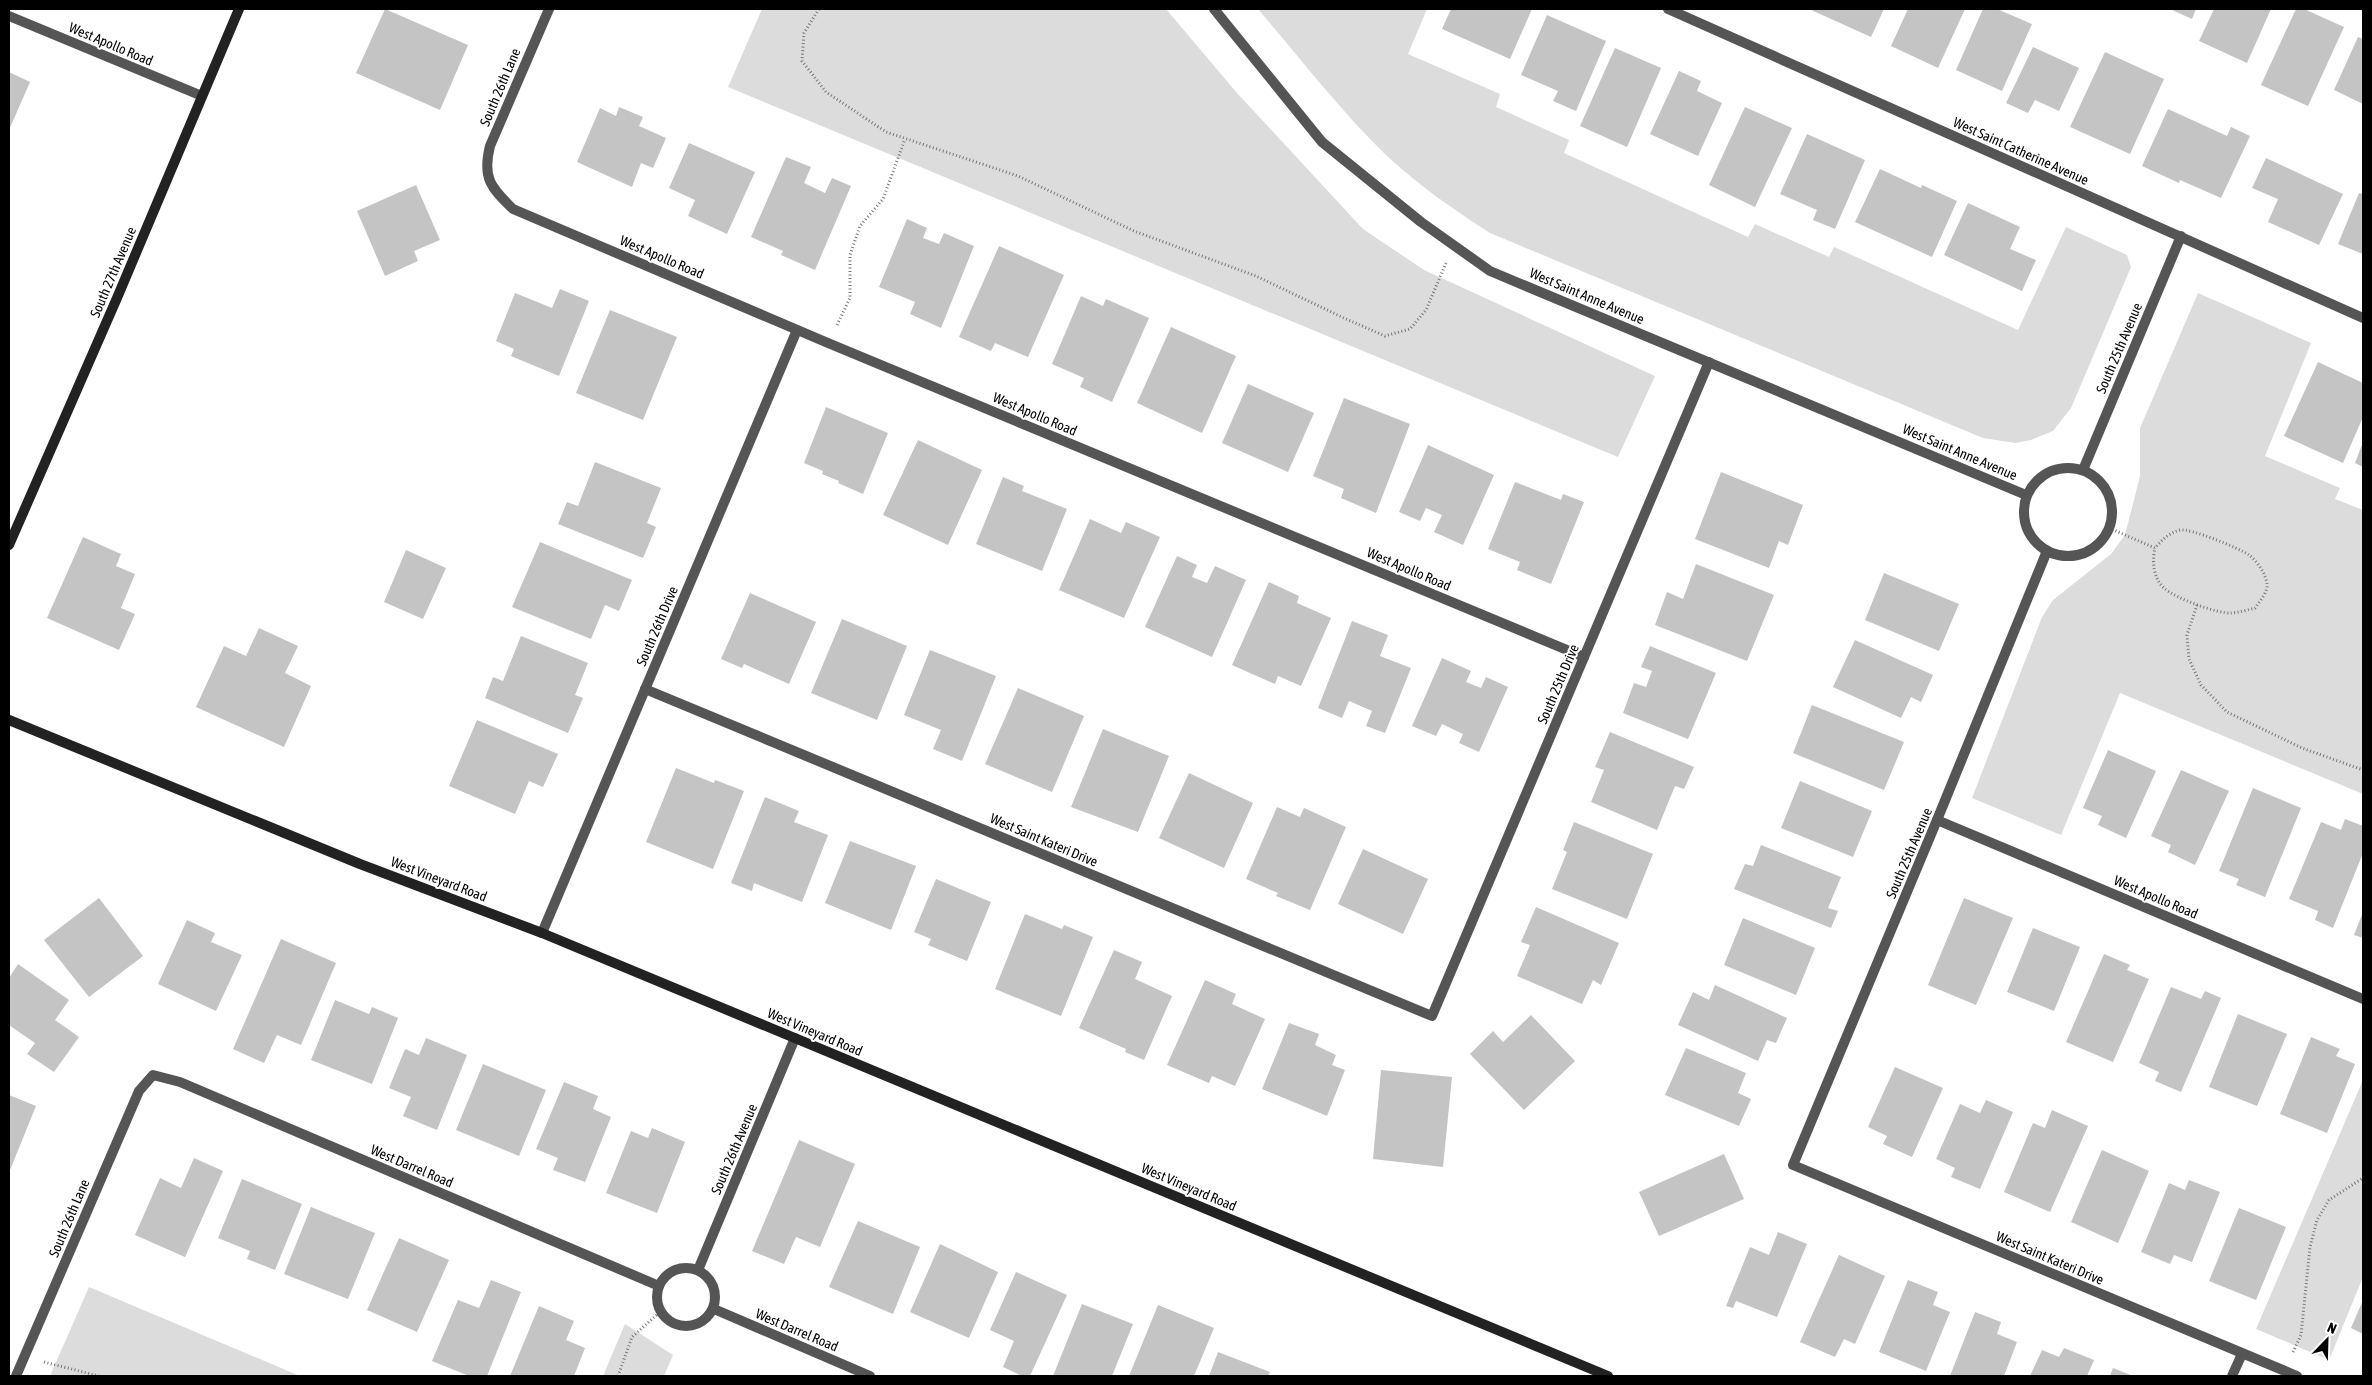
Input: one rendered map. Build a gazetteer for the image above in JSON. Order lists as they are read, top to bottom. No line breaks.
{"streets":{"street":["West Apollo Road","South 26th Lane","West Saint Catherine Avenue","South 27th Avenue","West Saint Anne Avenue","South 25th Avenue","South 26th Drive","South 25th Drive","West Saint Kateri Drive","West Vineyard Road","South 26th Avenue","West Darrel Road"]},"crossings":[["West Apollo Road","South 26th Lane"],["West Apollo Road","South 27th Avenue"],["West Apollo Road","South 25th Avenue"],["West Apollo Road","South 26th Drive"],["West Apollo Road","South 25th Drive"],["South 26th Lane","West Darrel Road"],["West Saint Catherine Avenue","South 25th Avenue"],["West Saint Anne Avenue","South 25th Avenue"],["West Saint Anne Avenue","South 25th Drive"],["South 25th Avenue","West Saint Kateri Drive"],["South 26th Drive","West Saint Kateri Drive"],["South 26th Drive","West Vineyard Road"],["South 25th Drive","West Saint Kateri Drive"],["West Vineyard Road","South 26th Avenue"],["South 26th Avenue","West Darrel Road"]],"north":"top right"}
